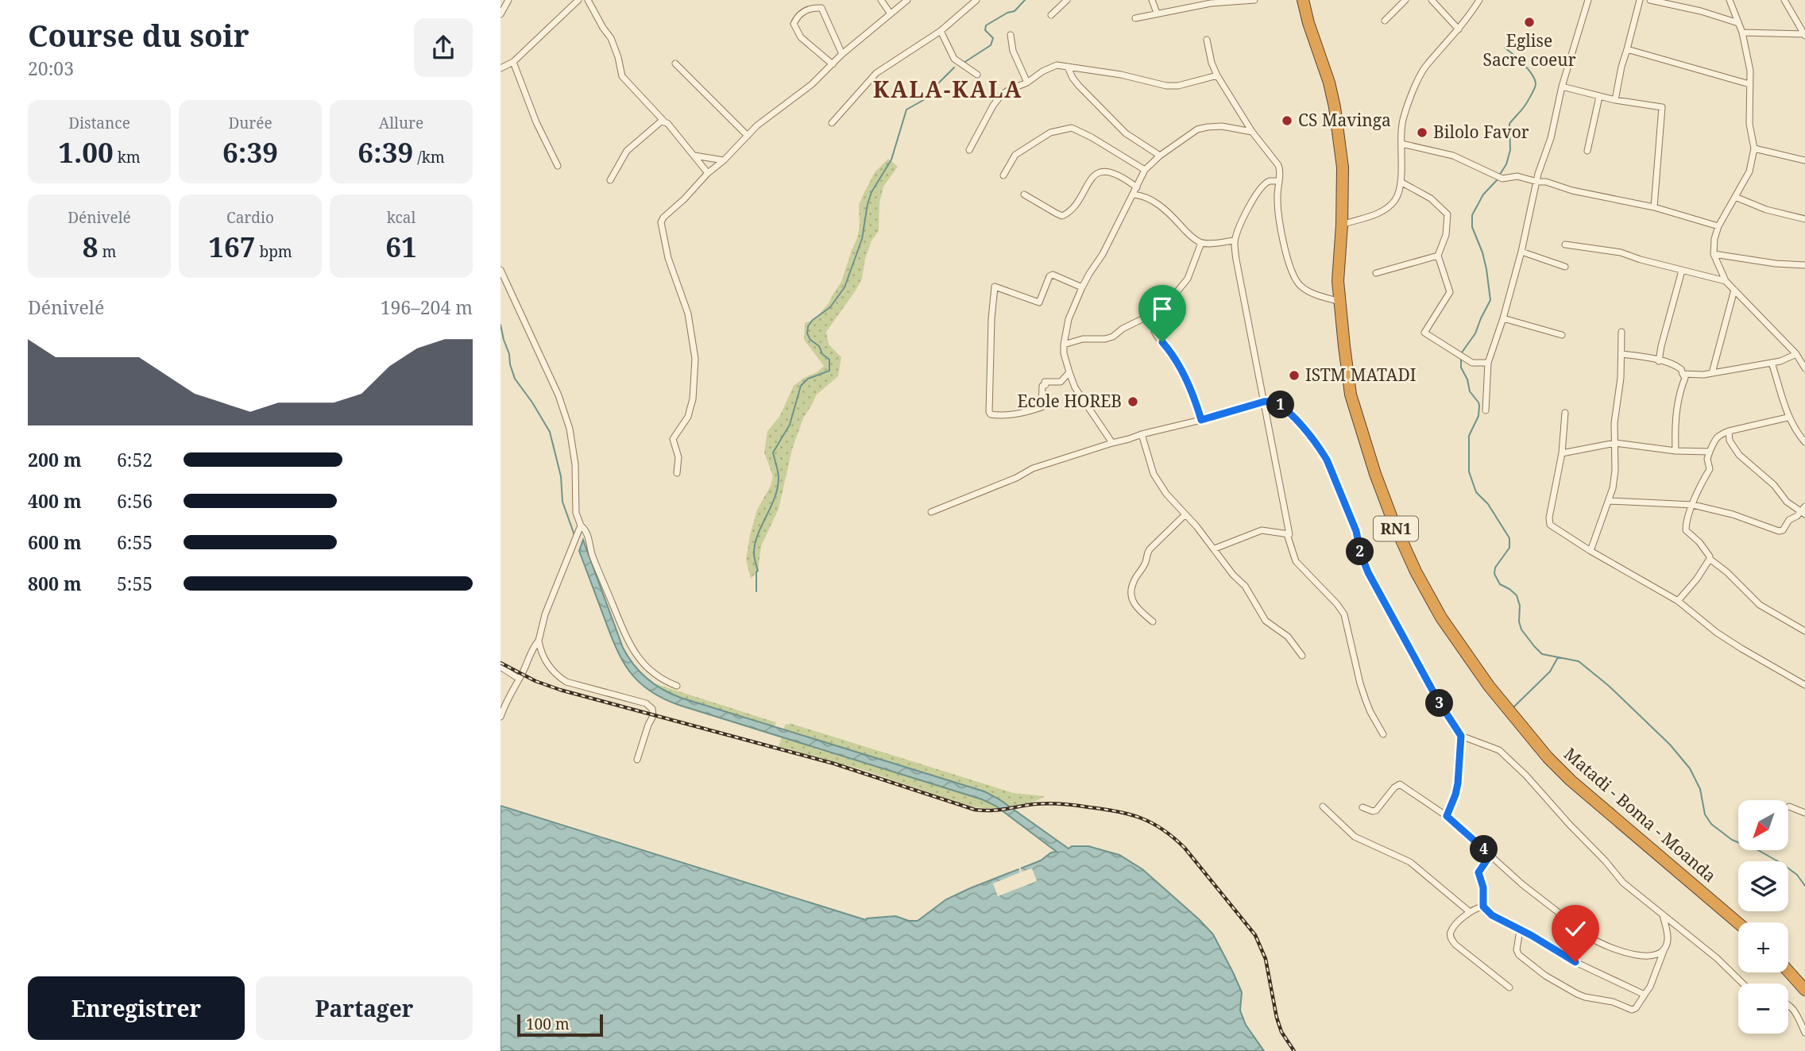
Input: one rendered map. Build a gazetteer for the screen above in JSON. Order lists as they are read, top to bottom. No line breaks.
{"streets":{"highway":["RN1","Matadi - Boma - Moanda"]},"districts":["KALA-KALA"],"places":["Eglise Sacre coeur","CS Mavinga","Bilolo Favor","ISTM MATADI","Ecole HOREB"],"scale_bar":"100 m","north":"bottom left","page":{"heading":["Course du soir","20:03"],"stats":[["Distance","1.00 km"],["Durée","6:39"],["Allure","6:39 /km"],["Dénivelé","8 m"],["Cardio","167 bpm"],["kcal","61"]],"chart":["Dénivelé","196–204 m"],"pins":["1","2","3","4"],"list":[{"name":"200 m","note":"6:52"},{"name":"400 m","note":"6:56"},{"name":"600 m","note":"6:55"},{"name":"800 m","note":"5:55"}],"map_buttons":["+","−"],"buttons":["Enregistrer","Partager"],"scale":"100 m"}}
